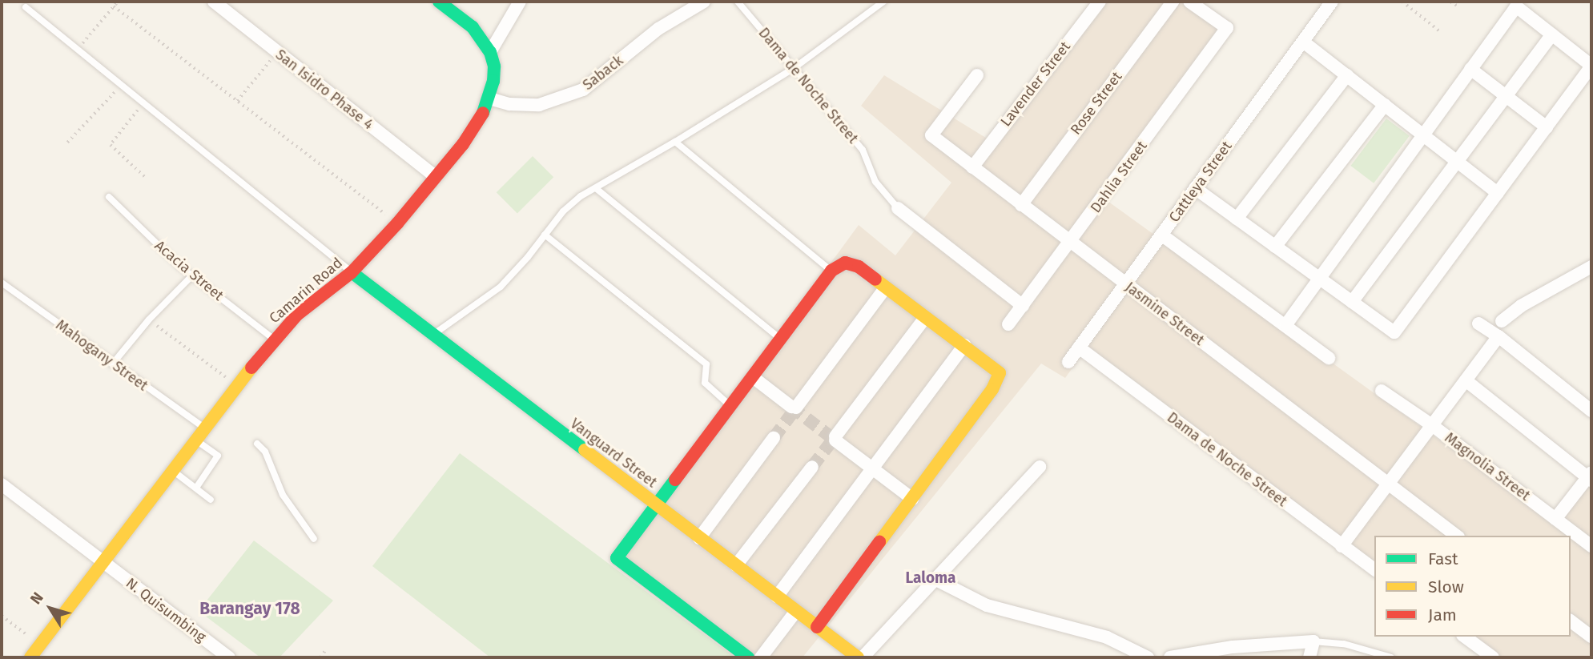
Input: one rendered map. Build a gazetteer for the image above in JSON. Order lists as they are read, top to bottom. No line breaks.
{"streets":{"street":["Saback","Lavender Street","Dama de Noche Street","San Isidro Phase 4","Rose Street","Dahlia Street","Cattleya Street","Camarin Road","Jasmine Street","Vanguard Street","Magnolia Street","N. Quisumbing"],"lane":["Acacia Street","Mahogany Street"]},"crossings":[["Saback","Camarin Road"],["Lavender Street","Jasmine Street"],["Dama de Noche Street","Dahlia Street"],["Dama de Noche Street","Cattleya Street"],["San Isidro Phase 4","Camarin Road"],["Rose Street","Jasmine Street"],["Dahlia Street","Jasmine Street"],["Cattleya Street","Jasmine Street"],["Acacia Street","Camarin Road"],["Camarin Road","Mahogany Street"],["Camarin Road","Vanguard Street"],["Camarin Road","N. Quisumbing"]],"districts":["Laloma","Barangay 178"],"legend":["Fast","Slow","Jam"],"north":"top left"}
